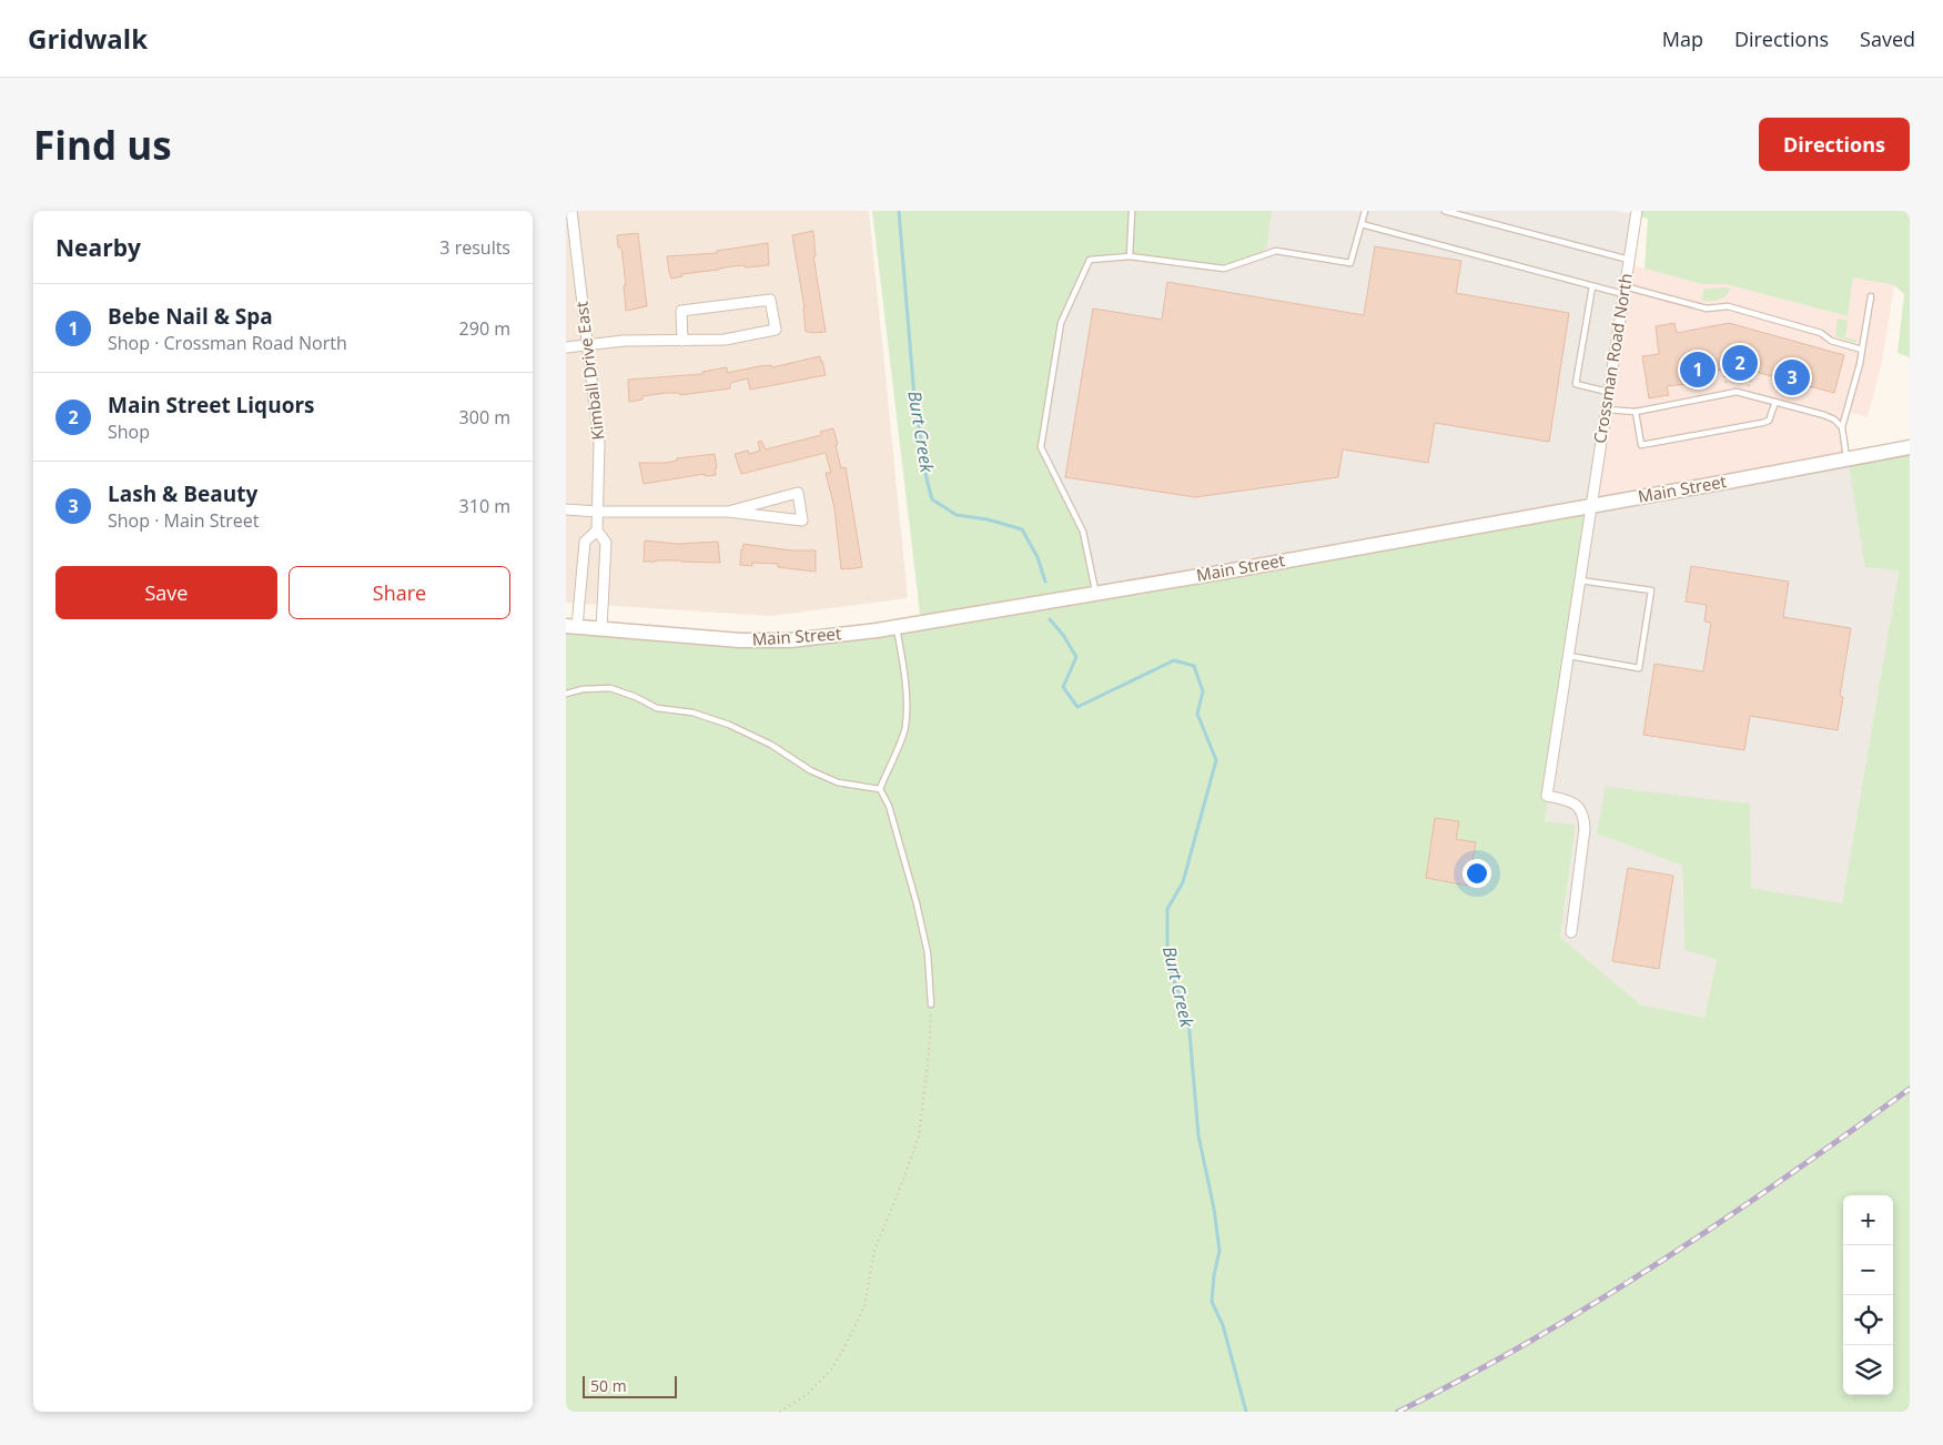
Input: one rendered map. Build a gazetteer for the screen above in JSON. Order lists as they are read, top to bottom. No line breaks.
{"streets":{"main road":["Main Street"],"street":["Crossman Road North","Kimball Drive East"]},"crossings":[["Crossman Road North","Main Street"],["Kimball Drive East","Main Street"]],"water":["Burt Creek"],"scale_bar":"50 m","page":{"header":"Gridwalk","nav":["Map","Directions","Saved"],"buttons":["Directions",["Save","Share"]],"title":"Find us","heading":["Nearby","3 results"],"list":[{"mark":"1","name":"Bebe Nail & Spa","note":"Shop · Crossman Road North","value":"290 m"},{"mark":"2","name":"Main Street Liquors","note":"Shop","value":"300 m"},{"mark":"3","name":"Lash & Beauty","note":"Shop · Main Street","value":"310 m"}],"pins":["2","1","3"],"map_buttons":["+","−"],"scale":"50 m"}}
